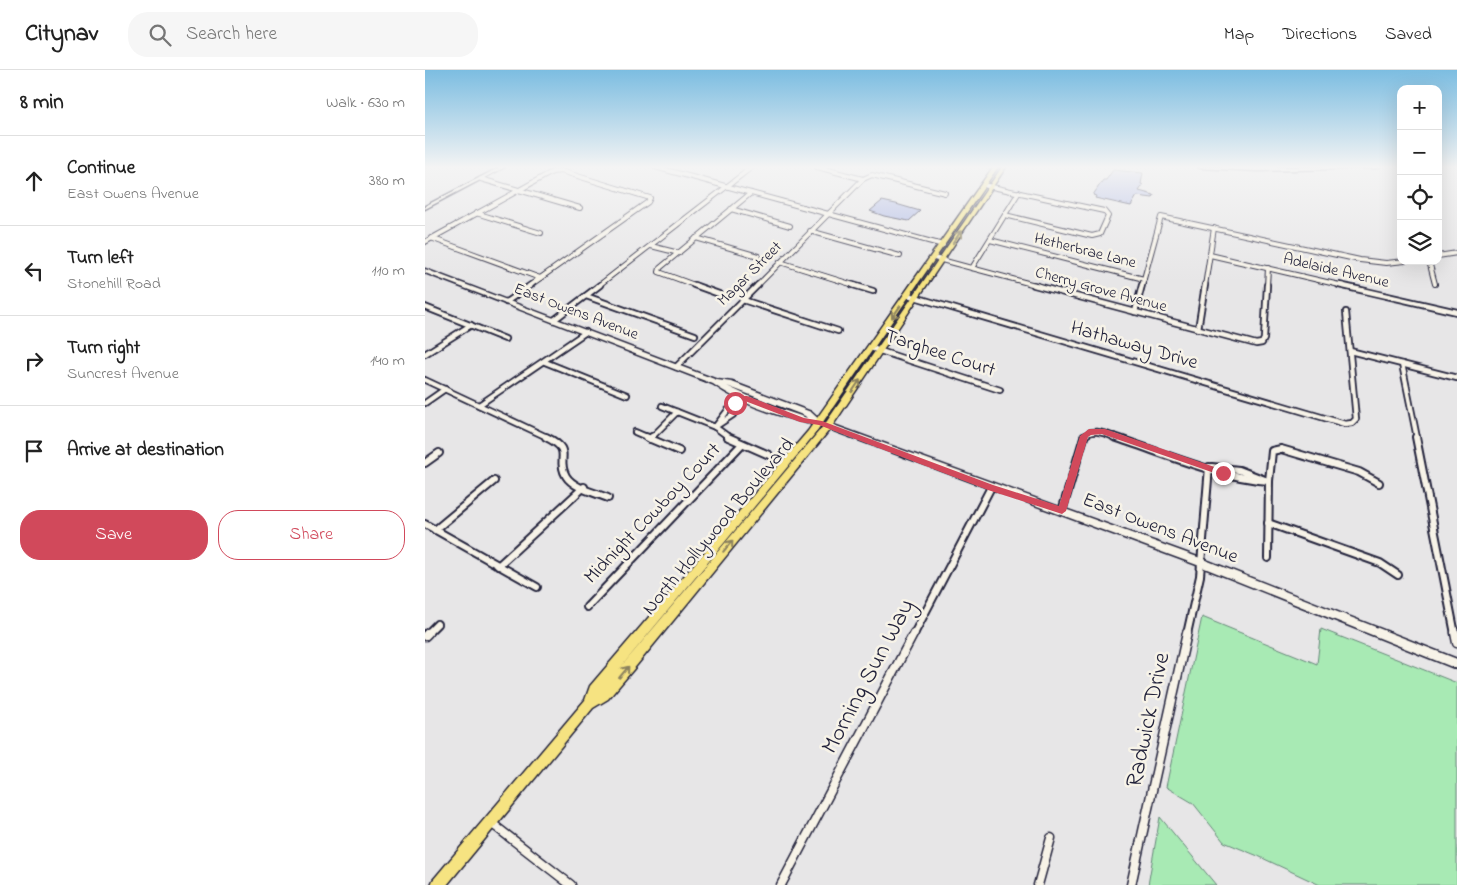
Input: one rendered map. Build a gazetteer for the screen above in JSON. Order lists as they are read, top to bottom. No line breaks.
{"streets":{"main road":["East Owens Avenue","North Hollywood Boulevard"],"street":["Hetherbrae Lane","Adelaide Avenue","Magar Street","Cherry Grove Avenue","Hathaway Drive","Targhee Court","Midnight Cowboy Court","Morning Sun Way","Radwick Drive"]},"crossings":[["Adelaide Avenue","Cherry Grove Avenue"],["Magar Street","East Owens Avenue"],["Cherry Grove Avenue","North Hollywood Boulevard"],["East Owens Avenue","North Hollywood Boulevard"],["East Owens Avenue","Morning Sun Way"],["East Owens Avenue","Radwick Drive"],["Hathaway Drive","North Hollywood Boulevard"],["Targhee Court","North Hollywood Boulevard"]],"page":{"header":"Citynav","search":"Search here","nav":["Map","Directions","Saved"],"heading":["8 min","Walk · 630 m"],"map_buttons":["+","−"],"list":[["Continue","East Owens Avenue","380 m"],["Turn left","Stonehill Road","110 m"],["Turn right","Suncrest Avenue","140 m"],"Arrive at destination"],"buttons":["Save","Share"]}}
